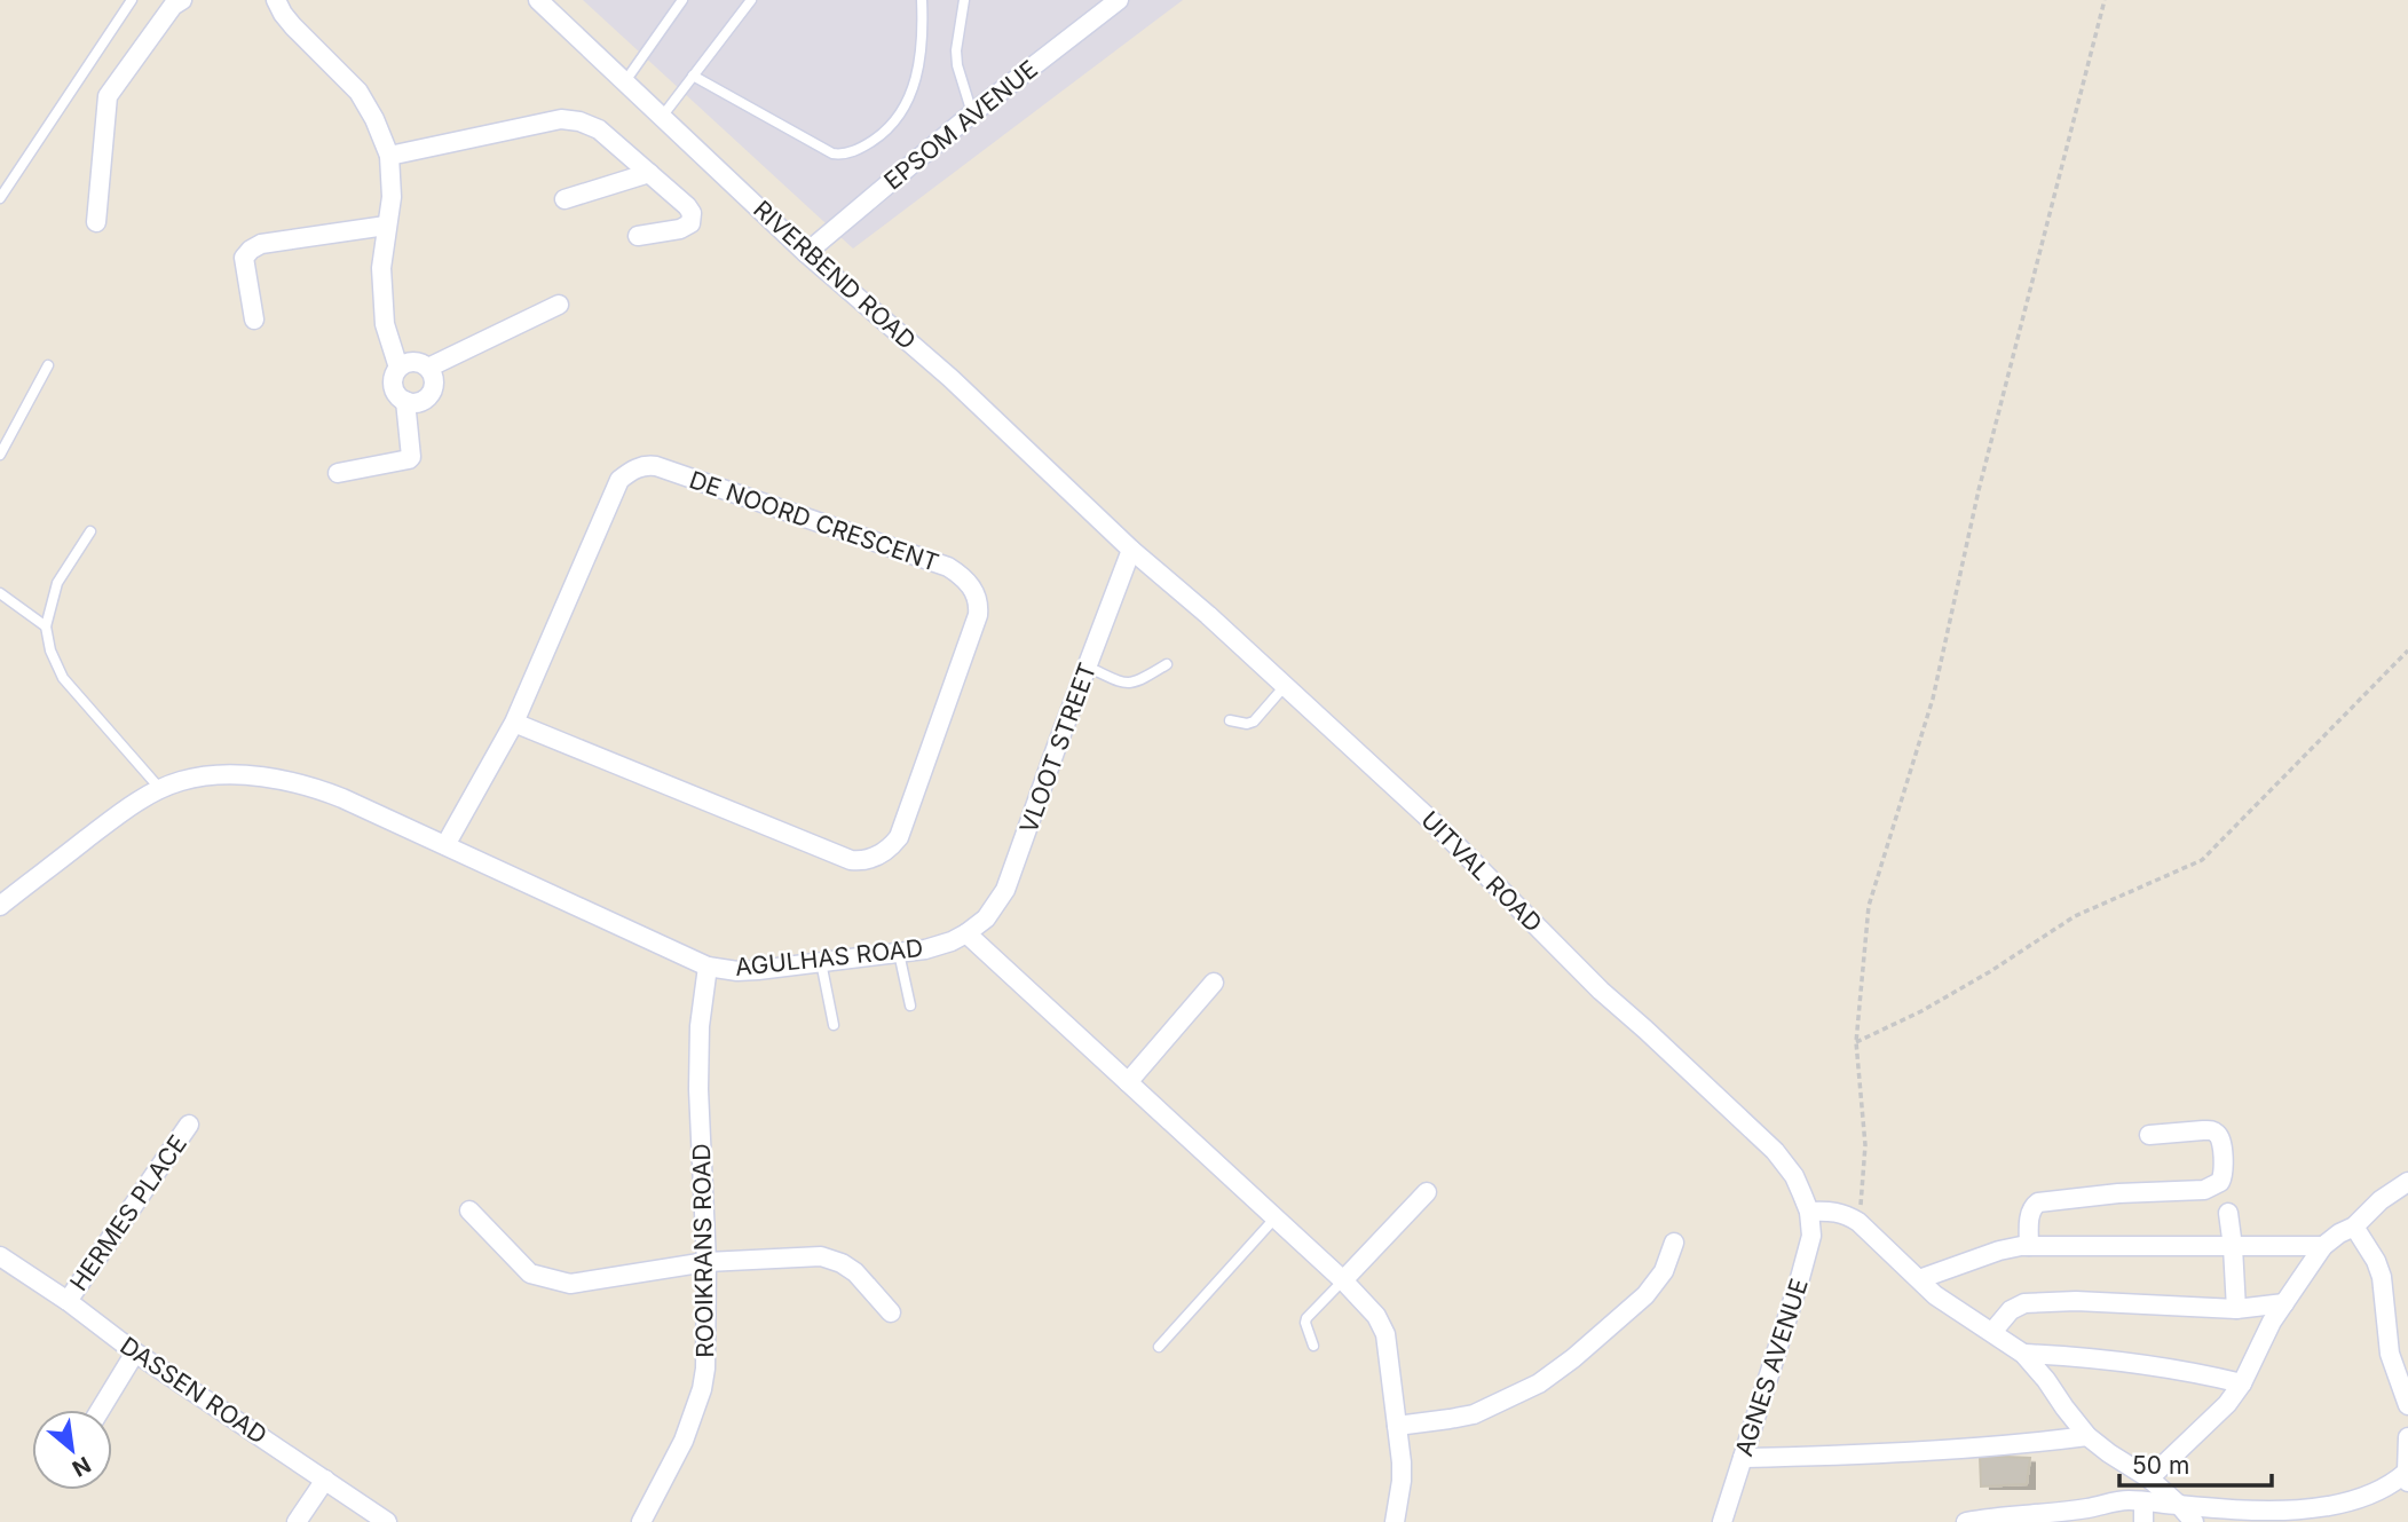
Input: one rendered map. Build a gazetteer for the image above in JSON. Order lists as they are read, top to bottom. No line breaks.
{"streets":{"street":["EPSOM AVENUE","RIVERBEND ROAD","DE NOORD CRESCENT","VLOOT STREET","UITVAL ROAD","AGULHAS ROAD","HERMES PLACE","ROOIKRANS ROAD","AGNES AVENUE","DASSEN ROAD"]},"crossings":[["EPSOM AVENUE","RIVERBEND ROAD"],["RIVERBEND ROAD","VLOOT STREET"],["RIVERBEND ROAD","UITVAL ROAD"],["DE NOORD CRESCENT","AGULHAS ROAD"],["VLOOT STREET","UITVAL ROAD"],["VLOOT STREET","AGULHAS ROAD"],["UITVAL ROAD","AGNES AVENUE"],["AGULHAS ROAD","ROOIKRANS ROAD"],["HERMES PLACE","DASSEN ROAD"]],"scale_bar":"50 m","north":"bottom right"}
